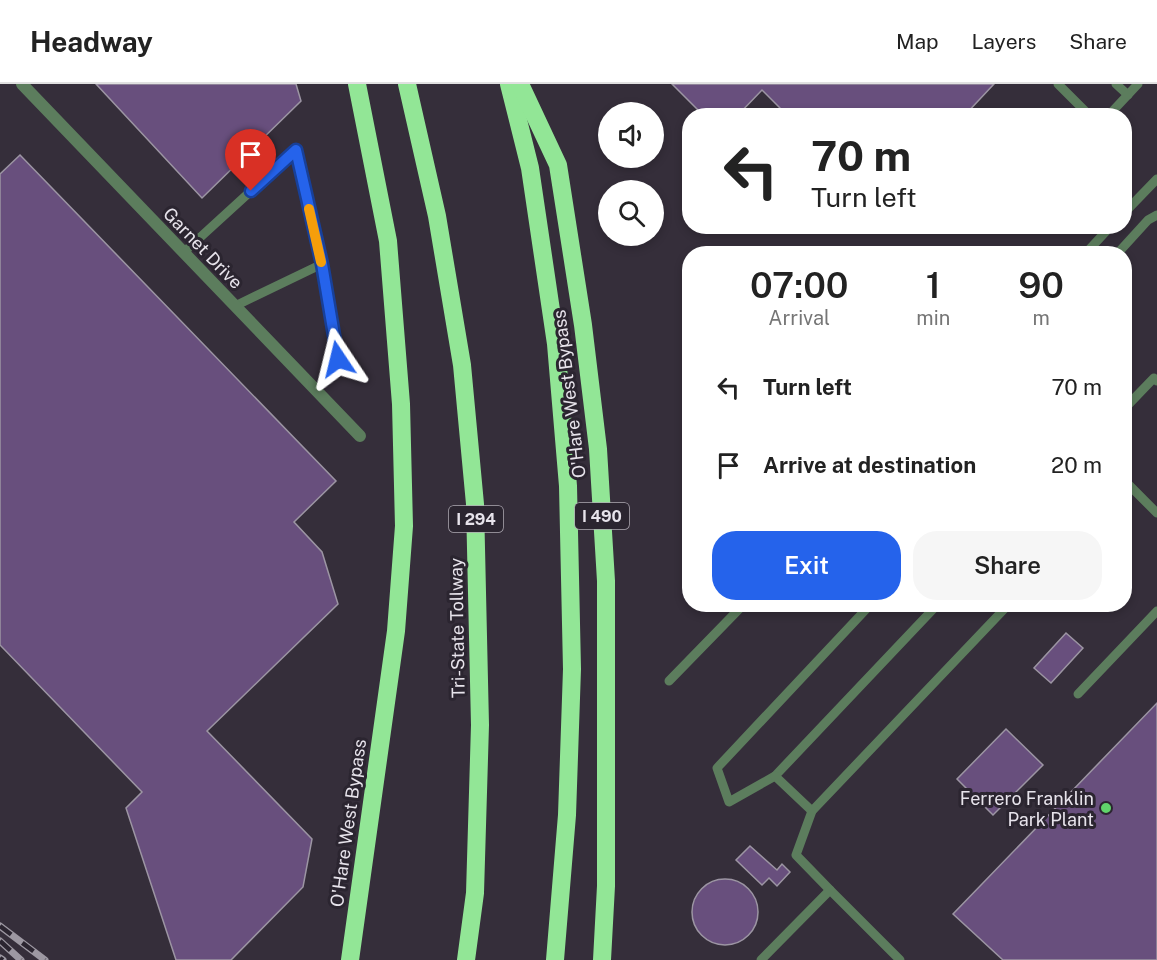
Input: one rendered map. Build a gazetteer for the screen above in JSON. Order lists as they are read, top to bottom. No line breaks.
{"streets":{"highway":["O'Hare West Bypass","I 490","I 294","Tri-State Tollway"],"street":["Garnet Drive"]},"places":["Ferrero Franklin Park Plant"],"page":{"header":"Headway","nav":["Map","Layers","Share"],"turn":["70 m","Turn left"],"eta":["07:00","Arrival","1","min","90","m"],"list":[{"name":"Turn left","value":"70 m"},{"name":"Arrive at destination","value":"20 m"}],"buttons":["Exit","Share"]}}
